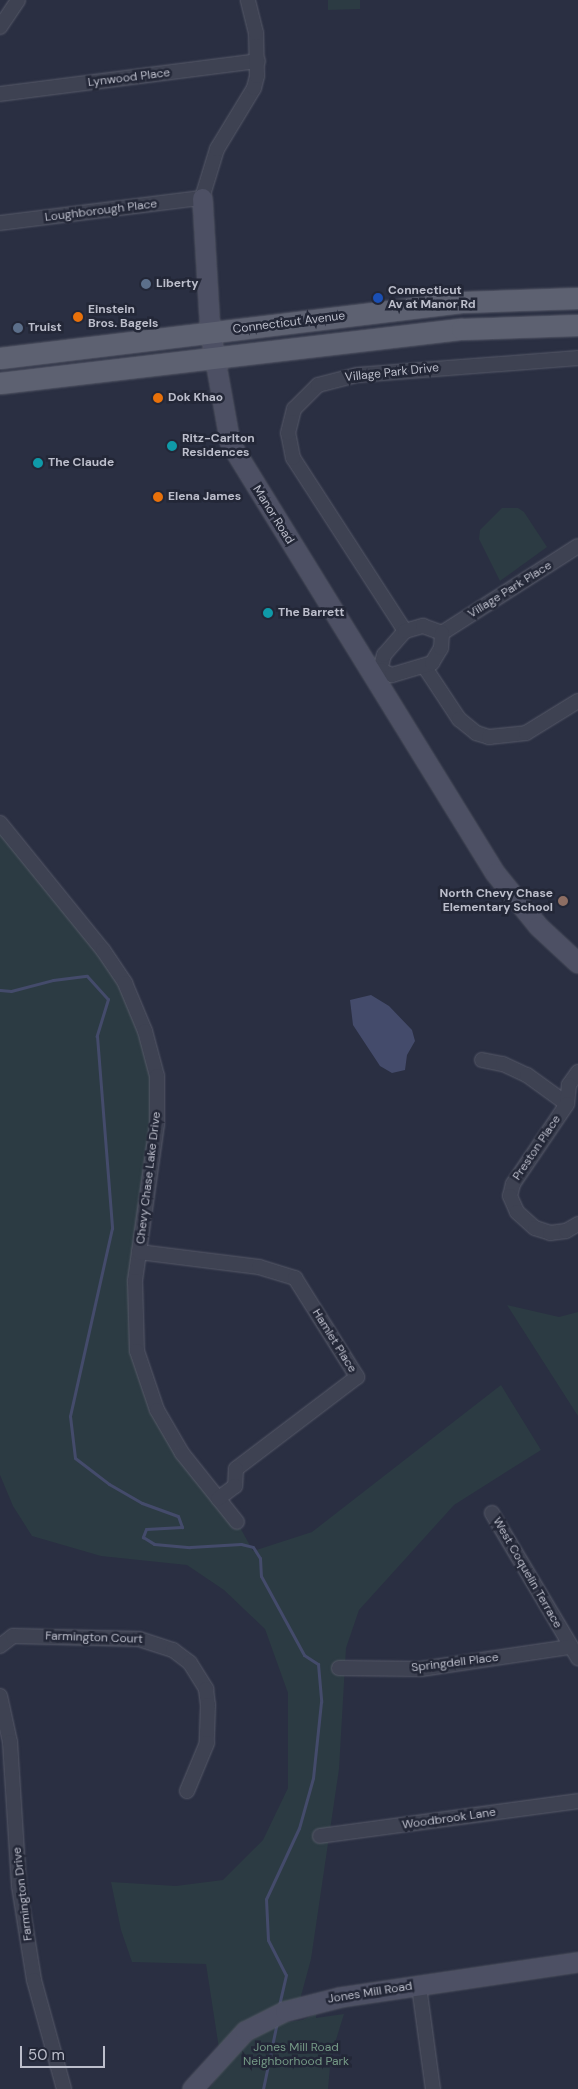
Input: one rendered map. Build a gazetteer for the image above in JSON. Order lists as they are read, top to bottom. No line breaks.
{"streets":{"main road":["Connecticut Avenue"],"street":["Lynwood Place","Loughborough Place","Village Park Drive","Manor Road","Village Park Place","Preston Place","Chevy Chase Lake Drive","Hamlet Place","West Coquelin Terrace","Farmington Court","Springdell Place","Woodbrook Lane","Farmington Drive","Jones Mill Road"]},"crossings":[["Lynwood Place","Manor Road"],["Loughborough Place","Manor Road"],["Connecticut Avenue","Manor Road"],["Chevy Chase Lake Drive","Hamlet Place"],["West Coquelin Terrace","Springdell Place"]],"parks":["Jones Mill Road Neighborhood Park"],"places":["Liberty","Connecticut Av at Manor Rd","Einstein Bros. Bagels","Truist","Dok Khao","Ritz-Carlton Residences","The Claude","Elena James","The Barrett","North Chevy Chase Elementary School"],"scale_bar":"50 m"}
